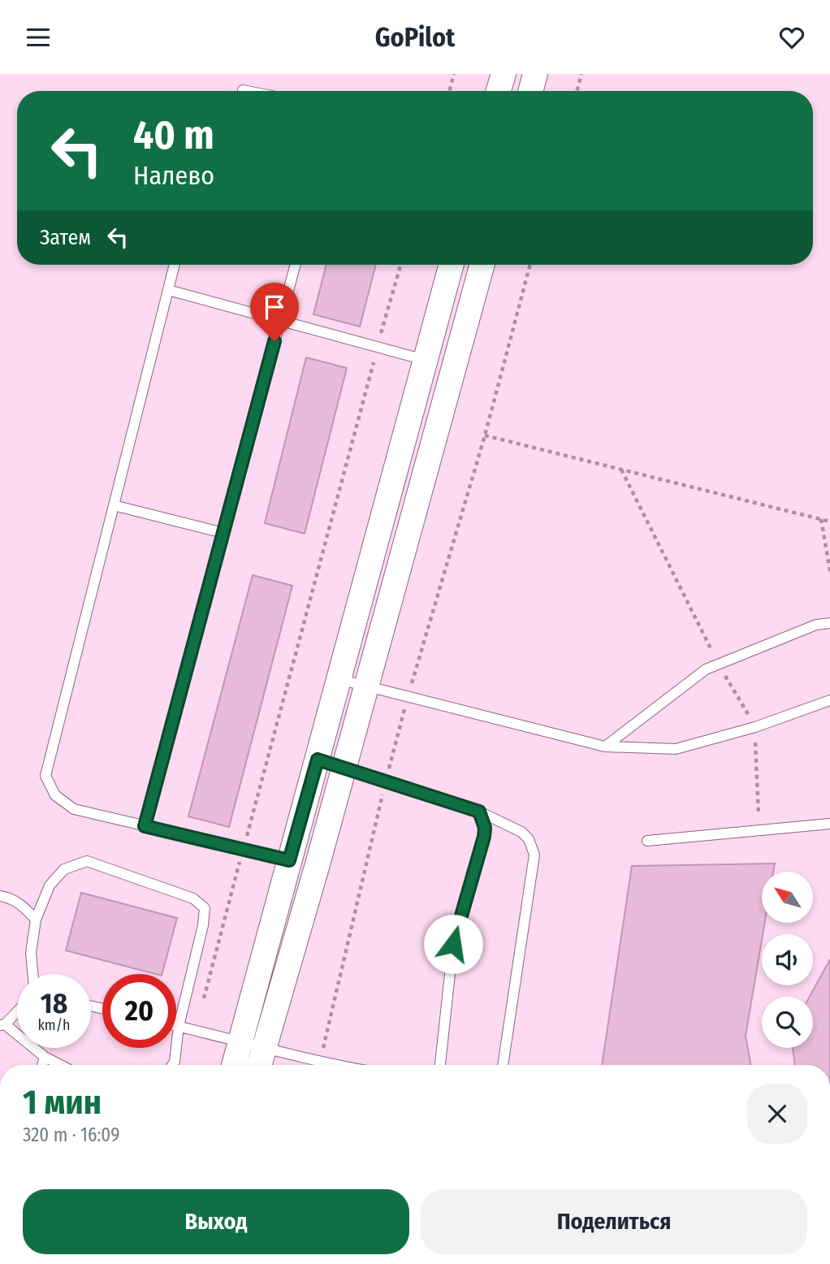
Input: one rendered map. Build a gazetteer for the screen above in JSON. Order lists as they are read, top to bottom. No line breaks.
{"north":"top left","page":{"header":"GoPilot","turn":["40 m","Налево"],"then":"Затем","speed":"18 km/h","limit":"20","heading":["1 мин","320 m · 16:09"],"buttons":["Выход","Поделиться"]}}
